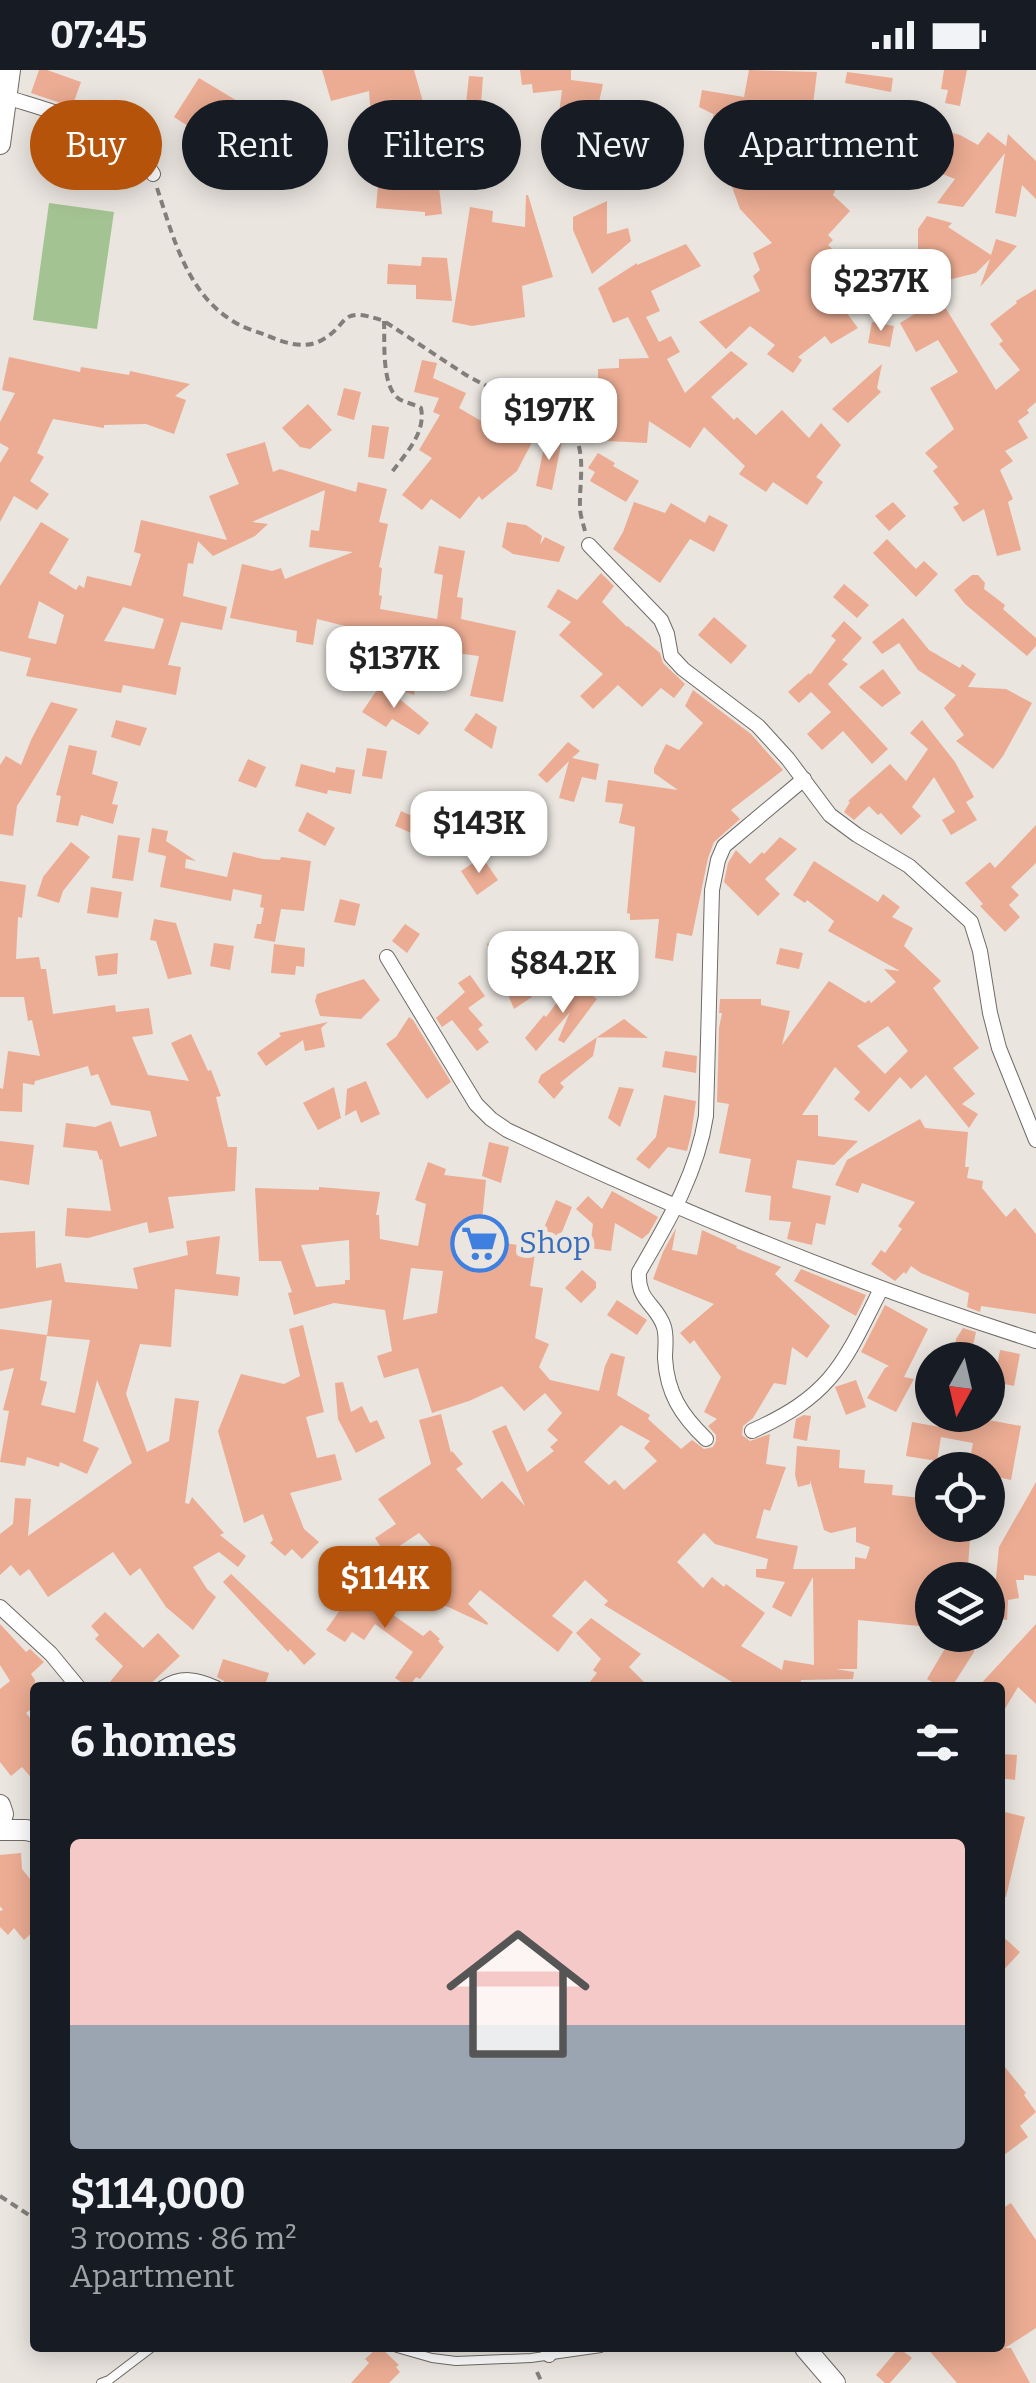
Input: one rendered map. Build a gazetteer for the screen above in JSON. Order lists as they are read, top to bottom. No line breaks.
{"places":{"supermarket":["Shop"]},"north":"bottom","page":{"status":"07:45","chip":["Buy","Rent","Filters","New","Apartment"],"price":["$237K","$197K","$137K","$143K","$84.2K","$114K"],"heading":"6 homes","list":[{"name":"$114,000","note":"3 rooms · 86 m² · Apartment"}]}}
